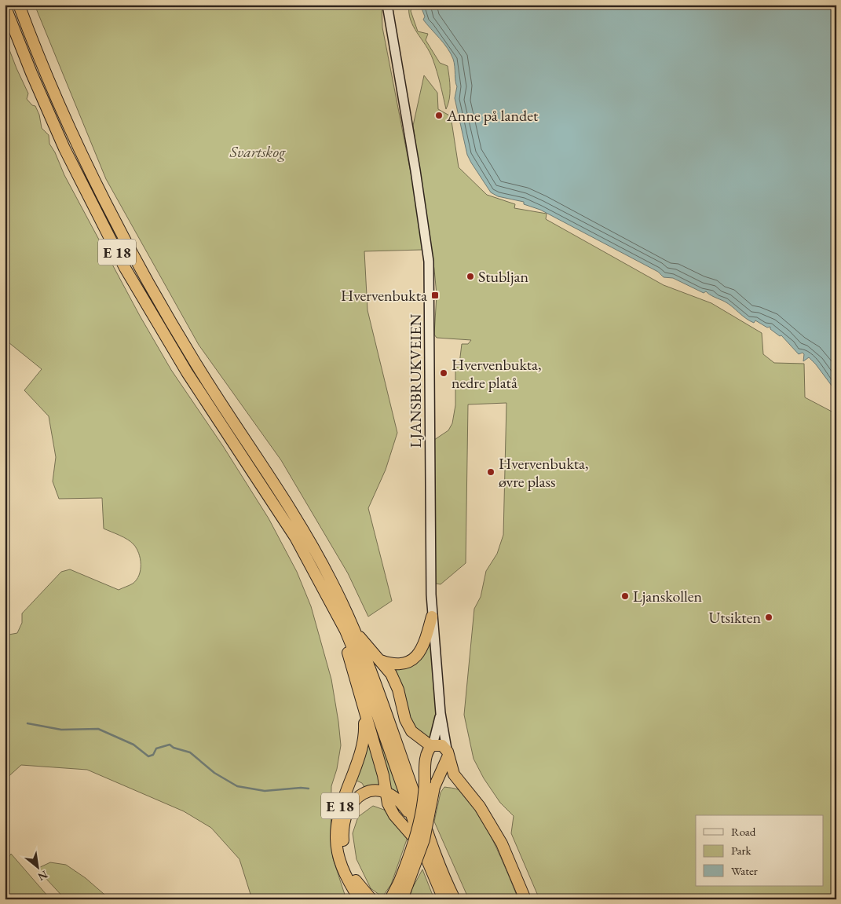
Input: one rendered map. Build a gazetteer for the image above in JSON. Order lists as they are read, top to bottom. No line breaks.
{"streets":{"highway":["E 18"],"main road":["LJANSBRUKVEIEN"]},"crossings":[["E 18","LJANSBRUKVEIEN"]],"parks":["Svartskog"],"places":{"other":["Anne på landet","Stubljan","Hvervenbukta, nedre platå","Hvervenbukta, øvre plass","Ljanskollen","Utsikten"],"transit":["Hvervenbukta"]},"legend":["Road","Park","Water"],"north":"bottom right"}
